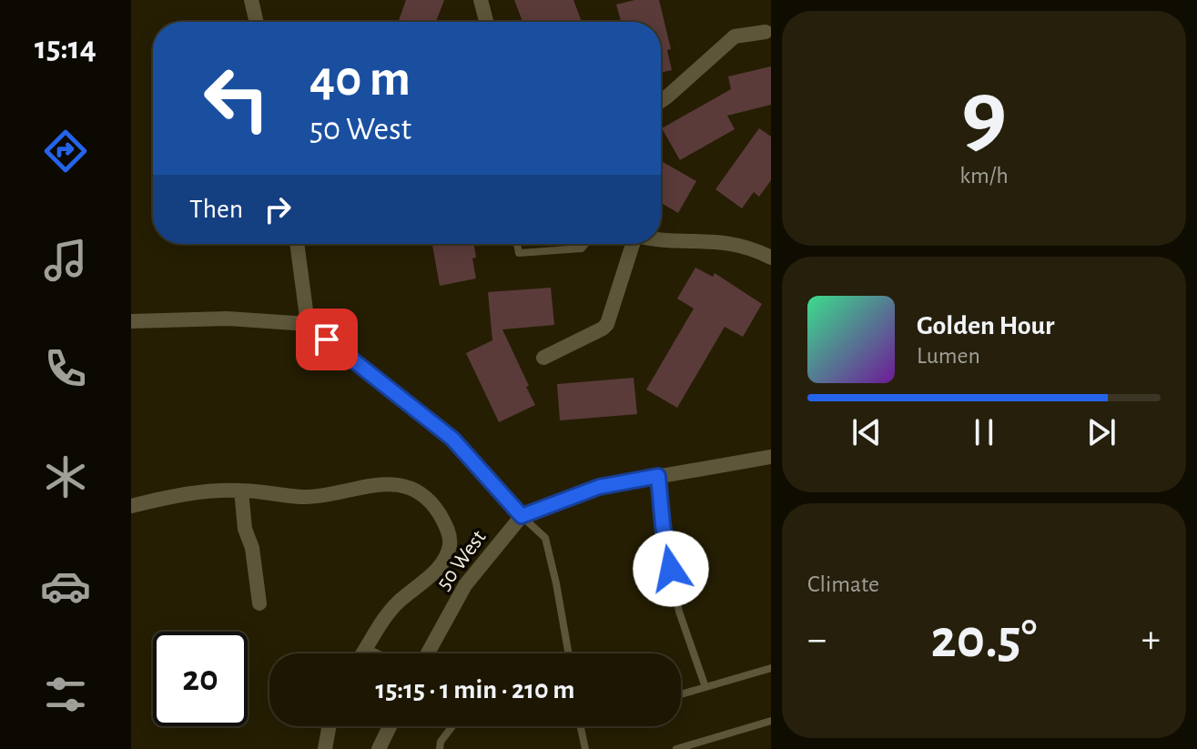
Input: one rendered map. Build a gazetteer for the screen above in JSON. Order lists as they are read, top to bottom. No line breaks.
{"streets":{"street":["50 West"]},"page":{"tabs":"15:14","tile":[["9","km/h"],"Climate"],"turn":["40 m","50 West"],"then":"Then","song":["Golden Hour","Lumen"],"heat":["−","20.5°","+"],"limit":"20","trip":"15:15 · 1 min · 210 m"}}
